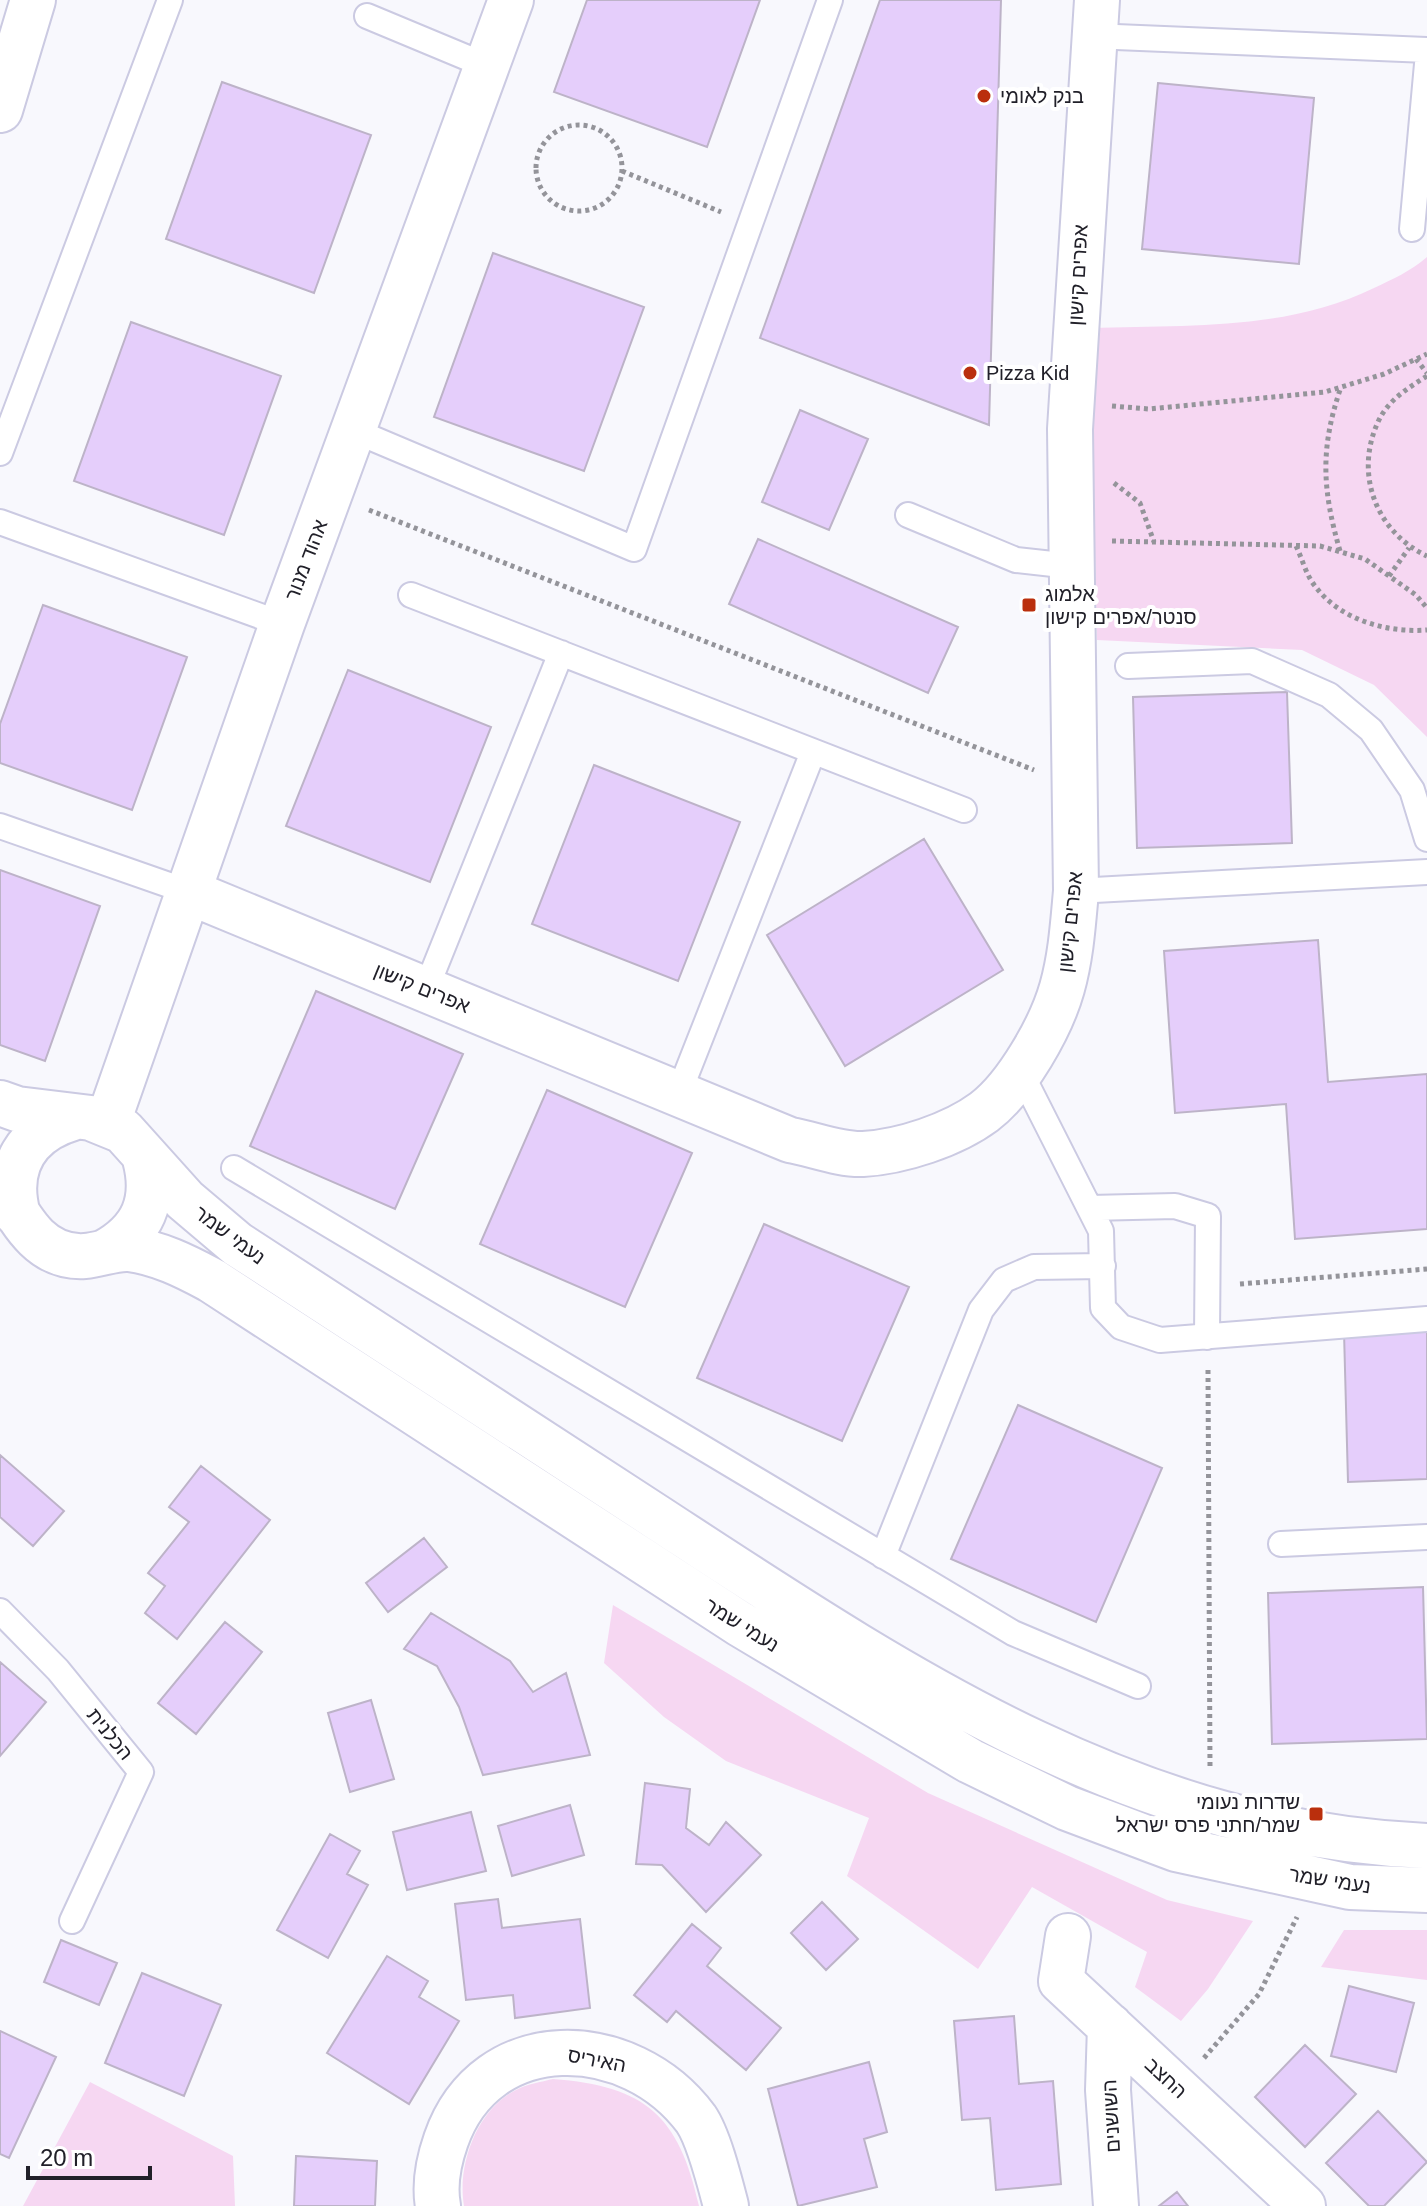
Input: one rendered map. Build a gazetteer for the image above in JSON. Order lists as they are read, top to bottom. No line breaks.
{"streets":{"street":["אפרים קישון","אהוד מנור","נעמי שמר","האיריס","החצב","השושנים"],"lane":["הכלנית"]},"crossings":[["אפרים קישון","אהוד מנור"],["אהוד מנור","נעמי שמר"],["החצב","השושנים"]],"places":{"other":["בנק לאומי","Pizza Kid"],"transit":["אלמוג סנטר/אפרים קישון","שדרות נעומי שמר/חתני פרס ישראל"]},"scale_bar":"20 m"}
